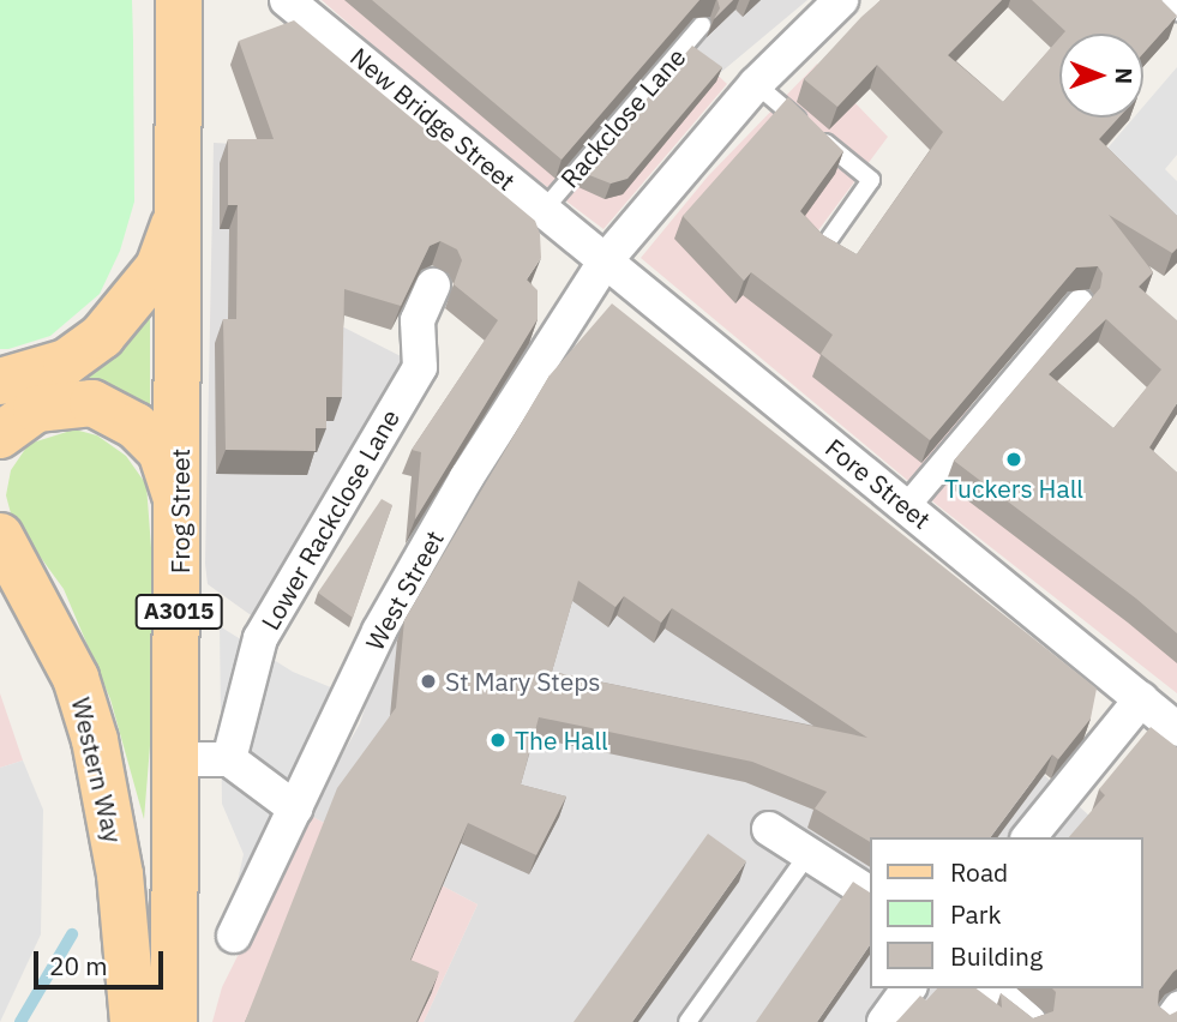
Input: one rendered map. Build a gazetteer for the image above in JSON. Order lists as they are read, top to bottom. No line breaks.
{"streets":{"main road":["Frog Street","A3015","Western Way"],"street":["New Bridge Street","Fore Street","Lower Rackclose Lane","West Street"],"lane":["Rackclose Lane"]},"crossings":[["Rackclose Lane","New Bridge Street"],["New Bridge Street","Fore Street"],["Fore Street","West Street"]],"places":["Tuckers Hall","St Mary Steps","The Hall"],"legend":["Road","Park","Building"],"scale_bar":"20 m","north":"right"}
